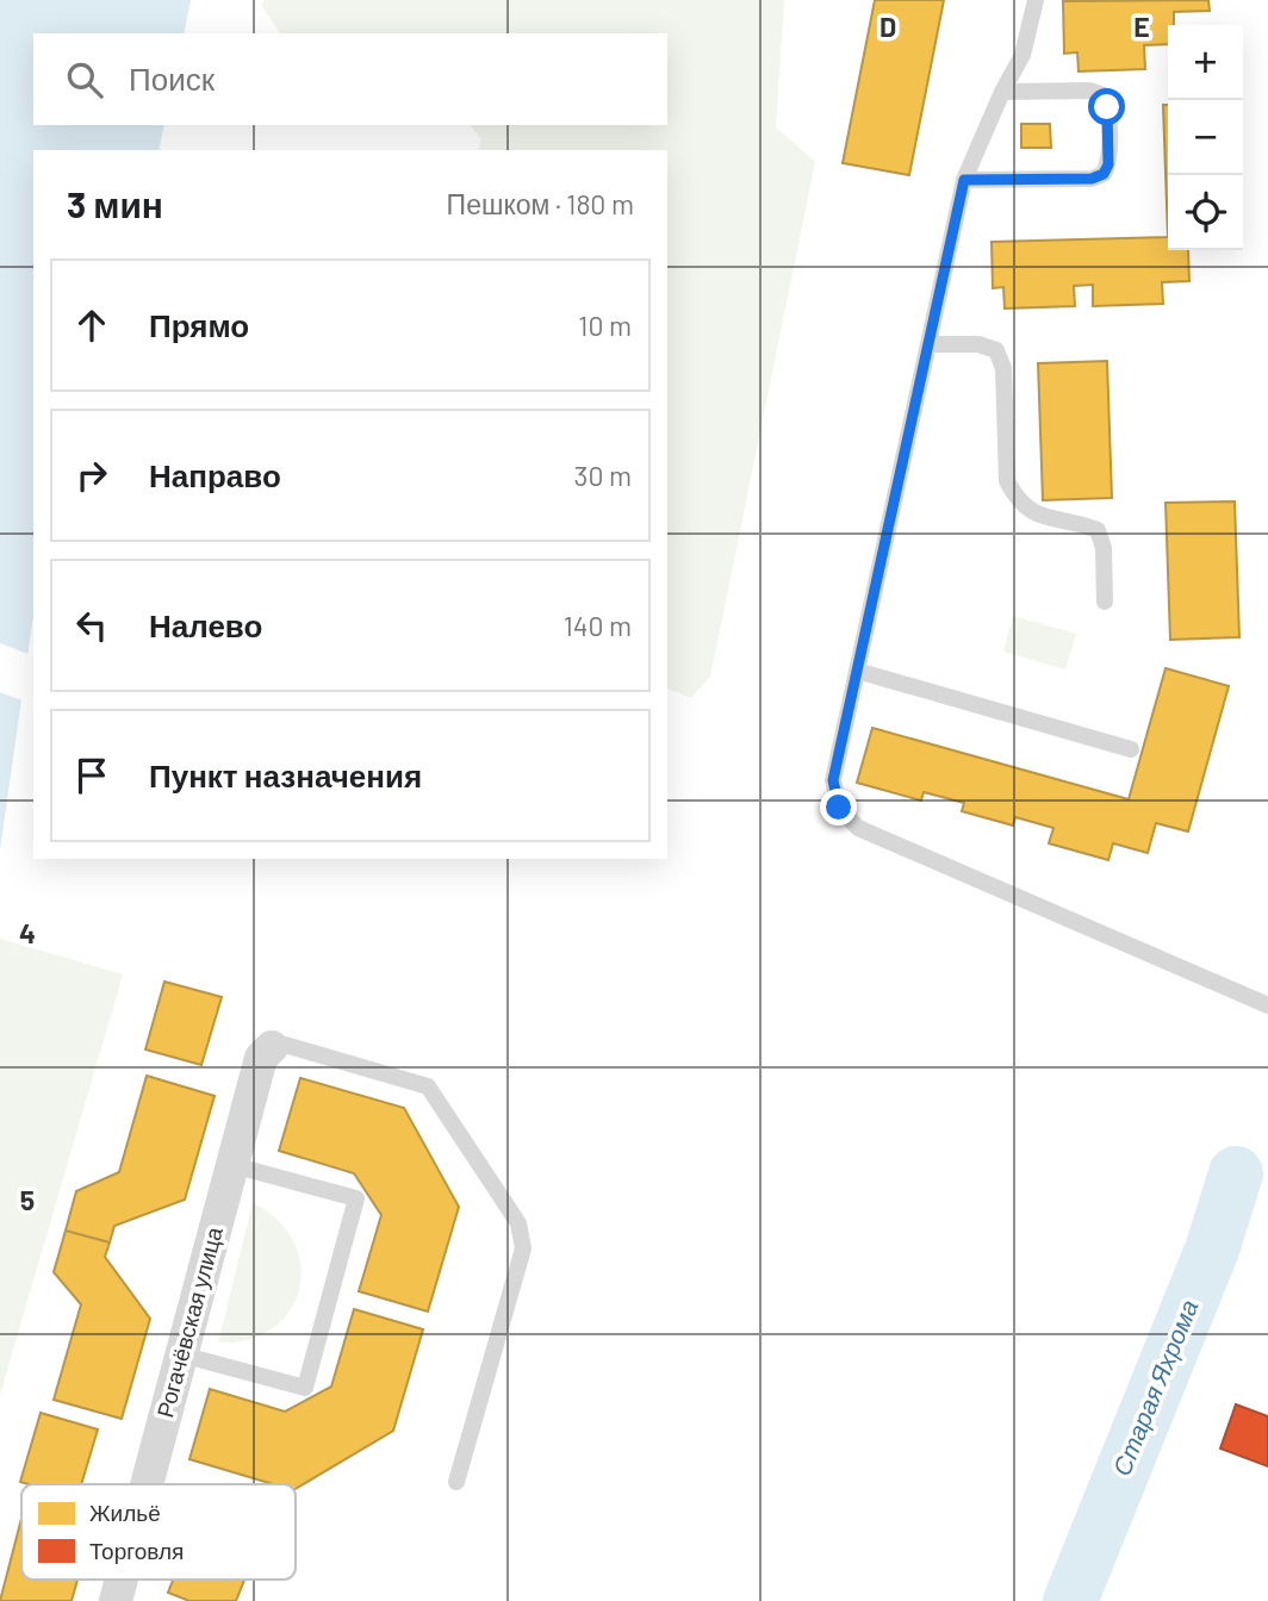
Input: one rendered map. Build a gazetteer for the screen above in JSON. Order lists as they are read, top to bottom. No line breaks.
{"streets":{"street":["Рогачёвская улица"]},"water":["Старая Яхрома"],"legend":["Жильё","Торговля"],"page":{"map_buttons":["+","−"],"search":"Поиск","heading":["3 мин","Пешком · 180 m"],"list":[["Прямо","10 m"],["Направо","30 m"],["Налево","140 m"],"Пункт назначения"]},"grid":{"columns":["D","E"],"rows":["4","5"]}}
